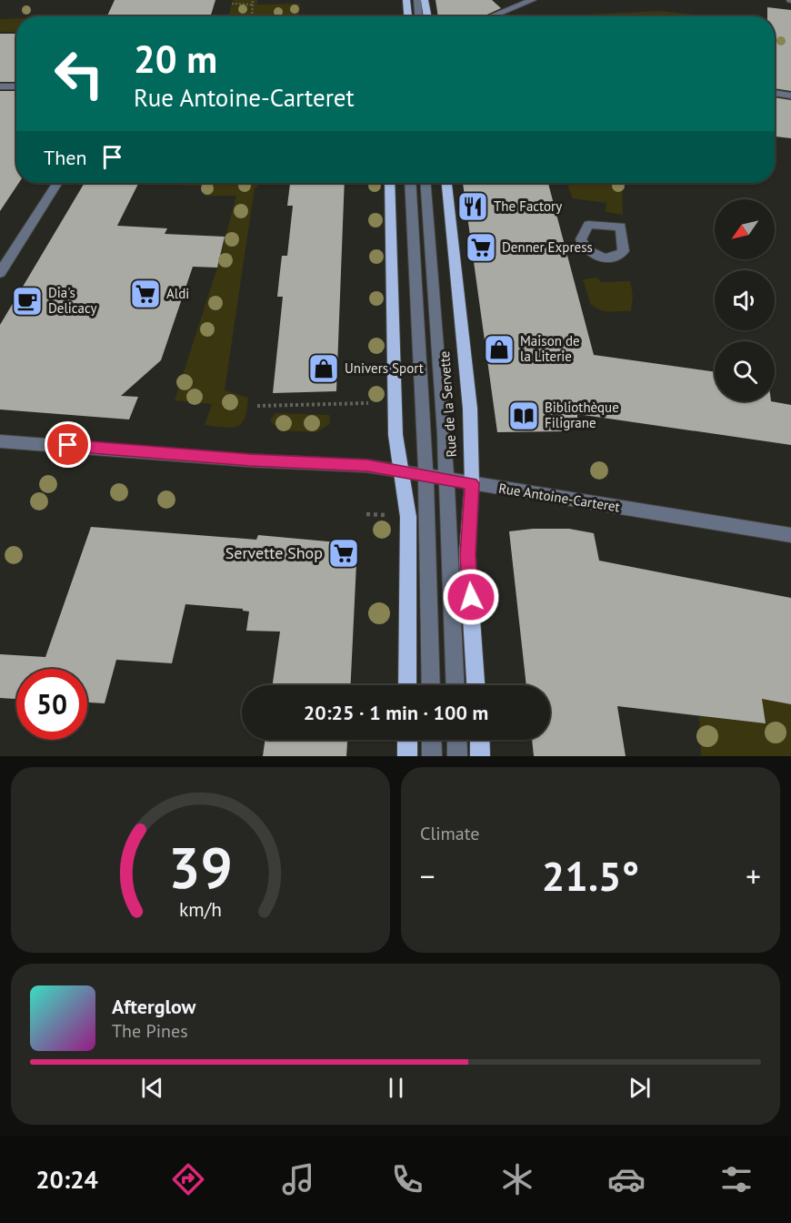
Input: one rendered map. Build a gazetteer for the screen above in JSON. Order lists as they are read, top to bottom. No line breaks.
{"streets":{"main road":["Rue de la Servette"],"street":["Rue Antoine-Carteret"]},"crossings":[["Rue de la Servette","Rue Antoine-Carteret"]],"places":{"restaurant":["The Factory"],"supermarket":["Denner Express","Aldi","Servette Shop"],"cafe":["Dia's Delicacy"],"shop":["Maison de la Literie","Univers Sport"],"library":["Bibliothèque Filigrane"]},"north":"bottom left","page":{"turn":["20 m","Rue Antoine-Carteret"],"then":"Then","limit":"50","trip":"20:25 · 1 min · 100 m","tile":"Climate","heat":["−","21.5°","+"],"song":["Afterglow","The Pines"],"tabs":"20:24","gauge":["39","km/h"]}}
